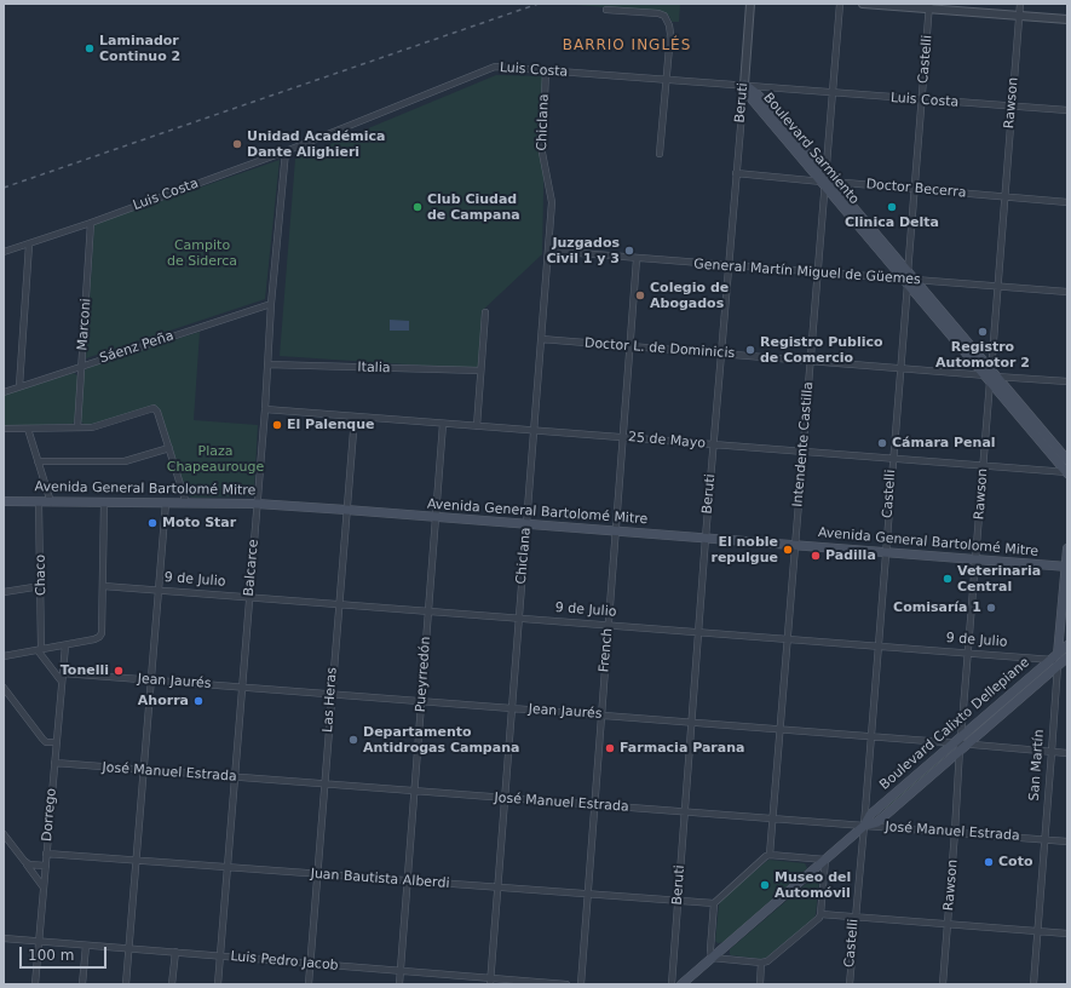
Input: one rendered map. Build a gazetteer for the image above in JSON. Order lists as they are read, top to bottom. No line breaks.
{"streets":{"main road":["Boulevard Sarmiento","Avenida General Bartolomé Mitre","Boulevard Calixto Dellepiane","San Martín"],"street":["Castelli","Luis Costa","Beruti","Rawson","Chiclana","Doctor Becerra","General Martín Miguel de Güemes","Marconi","Sáenz Peña","Doctor L. de Dominicis","Italia","25 de Mayo","Intendente Castilla","Balcarce","Chaco","9 de Julio","French","Pueyrredón","Jean Jaurés","Las Heras","José Manuel Estrada","Dorrego","Juan Bautista Alberdi","Luis Pedro Jacob"]},"crossings":[["Castelli","Luis Costa"],["Castelli","Boulevard Sarmiento"],["Castelli","Doctor Becerra"],["Castelli","General Martín Miguel de Güemes"],["Castelli","Doctor L. de Dominicis"],["Castelli","25 de Mayo"],["Castelli","Avenida General Bartolomé Mitre"],["Castelli","9 de Julio"],["Castelli","Jean Jaurés"],["Castelli","Boulevard Calixto Dellepiane"],["Castelli","José Manuel Estrada"],["Luis Costa","Beruti"],["Luis Costa","Rawson"],["Luis Costa","Chiclana"],["Luis Costa","Boulevard Sarmiento"],["Luis Costa","Marconi"],["Luis Costa","Intendente Castilla"],["Luis Costa","Balcarce"],["Beruti","Boulevard Sarmiento"],["Beruti","Doctor Becerra"],["Beruti","General Martín Miguel de Güemes"],["Beruti","Doctor L. de Dominicis"],["Beruti","25 de Mayo"],["Beruti","Avenida General Bartolomé Mitre"],["Beruti","9 de Julio"],["Beruti","Jean Jaurés"],["Beruti","José Manuel Estrada"],["Beruti","Juan Bautista Alberdi"],["Rawson","Boulevard Sarmiento"],["Rawson","Doctor Becerra"],["Rawson","General Martín Miguel de Güemes"],["Rawson","Doctor L. de Dominicis"],["Rawson","25 de Mayo"],["Rawson","Avenida General Bartolomé Mitre"],["Rawson","9 de Julio"],["Rawson","Jean Jaurés"],["Rawson","Boulevard Calixto Dellepiane"],["Rawson","José Manuel Estrada"],["Chiclana","General Martín Miguel de Güemes"],["Chiclana","Doctor L. de Dominicis"],["Chiclana","25 de Mayo"],["Chiclana","Avenida General Bartolomé Mitre"],["Chiclana","9 de Julio"],["Chiclana","Jean Jaurés"],["Chiclana","José Manuel Estrada"],["Chiclana","Juan Bautista Alberdi"],["Chiclana","Luis Pedro Jacob"],["Boulevard Sarmiento","Doctor Becerra"],["Boulevard Sarmiento","General Martín Miguel de Güemes"],["Boulevard Sarmiento","Doctor L. de Dominicis"],["Boulevard Sarmiento","25 de Mayo"],["Boulevard Sarmiento","Intendente Castilla"],["Doctor Becerra","Intendente Castilla"],["General Martín Miguel de Güemes","Intendente Castilla"],["General Martín Miguel de Güemes","French"],["Marconi","Sáenz Peña"],["Sáenz Peña","Balcarce"],["Doctor L. de Dominicis","Intendente Castilla"],["Doctor L. de Dominicis","French"],["Italia","Balcarce"],["25 de Mayo","Intendente Castilla"],["25 de Mayo","Balcarce"],["25 de Mayo","French"],["25 de Mayo","Pueyrredón"],["25 de Mayo","Las Heras"],["Intendente Castilla","Avenida General Bartolomé Mitre"],["Intendente Castilla","9 de Julio"],["Intendente Castilla","Jean Jaurés"],["Intendente Castilla","José Manuel Estrada"],["Avenida General Bartolomé Mitre","Balcarce"],["Avenida General Bartolomé Mitre","Chaco"],["Avenida General Bartolomé Mitre","French"],["Avenida General Bartolomé Mitre","Pueyrredón"],["Avenida General Bartolomé Mitre","Las Heras"],["Avenida General Bartolomé Mitre","San Martín"],["Balcarce","9 de Julio"],["Balcarce","Jean Jaurés"],["Balcarce","José Manuel Estrada"],["Balcarce","Juan Bautista Alberdi"],["Balcarce","Luis Pedro Jacob"],["9 de Julio","French"],["9 de Julio","Pueyrredón"],["9 de Julio","Las Heras"],["9 de Julio","Boulevard Calixto Dellepiane"],["9 de Julio","San Martín"],["French","Jean Jaurés"],["French","José Manuel Estrada"],["French","Juan Bautista Alberdi"],["Pueyrredón","Jean Jaurés"],["Pueyrredón","José Manuel Estrada"],["Pueyrredón","Juan Bautista Alberdi"],["Pueyrredón","Luis Pedro Jacob"],["Jean Jaurés","Las Heras"],["Jean Jaurés","Boulevard Calixto Dellepiane"],["Jean Jaurés","San Martín"],["Jean Jaurés","Dorrego"],["Las Heras","José Manuel Estrada"],["Las Heras","Juan Bautista Alberdi"],["Las Heras","Luis Pedro Jacob"],["Boulevard Calixto Dellepiane","San Martín"],["Boulevard Calixto Dellepiane","José Manuel Estrada"],["San Martín","José Manuel Estrada"],["José Manuel Estrada","Dorrego"],["Dorrego","Juan Bautista Alberdi"],["Dorrego","Luis Pedro Jacob"]],"districts":["BARRIO INGLÉS"],"parks":["Campito de Siderca","Plaza Chapeaurouge"],"places":["Laminador Continuo 2","Unidad Académica Dante Alighieri","Club Ciudad de Campana","Clinica Delta","Juzgados Civil 1 y 3","Colegio de Abogados","Registro Automotor 2","Registro Publico de Comercio","El Palenque","Cámara Penal","Moto Star","El noble repulgue","Padilla","Veterinaria Central","Comisaría 1","Tonelli","Ahorra","Departamento Antidrogas Campana","Farmacia Parana","Coto","Museo del Automóvil"],"scale_bar":"100 m"}
